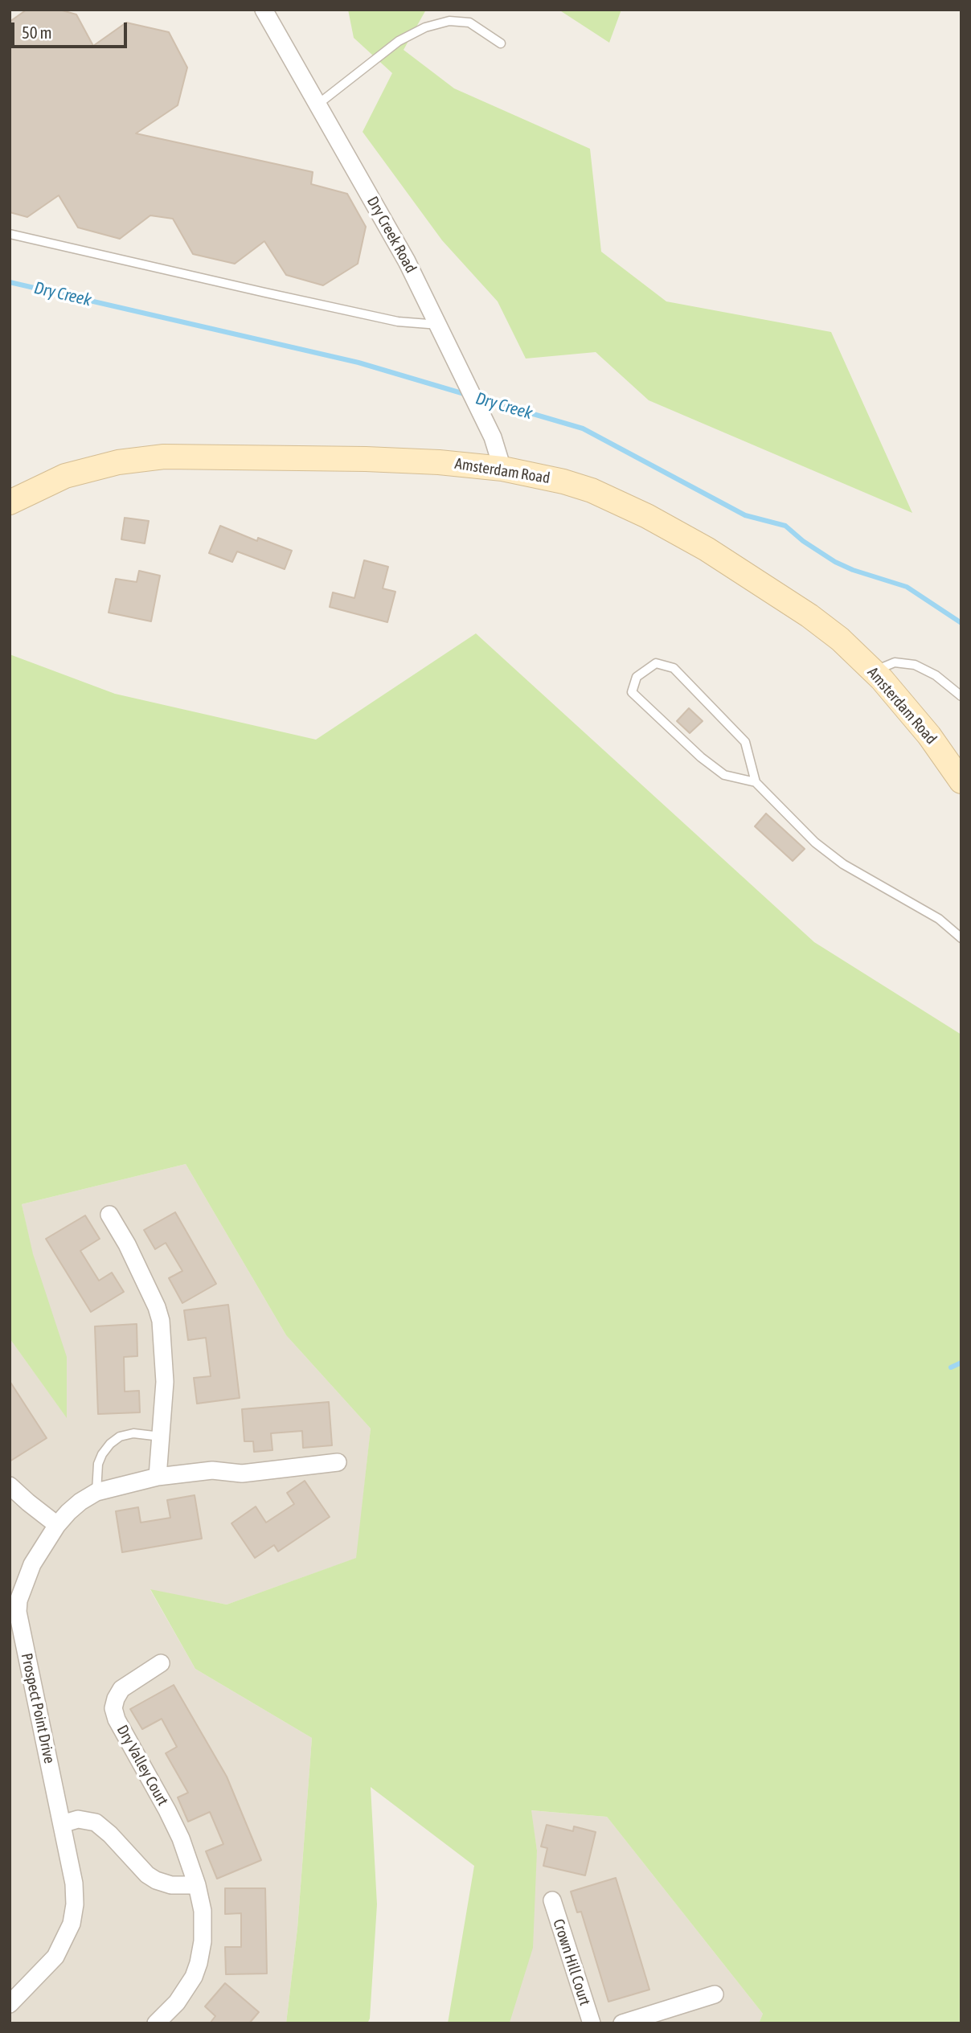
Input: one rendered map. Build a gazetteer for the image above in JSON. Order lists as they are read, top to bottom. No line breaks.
{"streets":{"main road":["Amsterdam Road"],"street":["Dry Creek Road","Prospect Point Drive","Dry Valley Court","Crown Hill Court"]},"crossings":[["Dry Creek Road","Amsterdam Road"]],"water":["Dry Creek"],"scale_bar":"50 m"}
